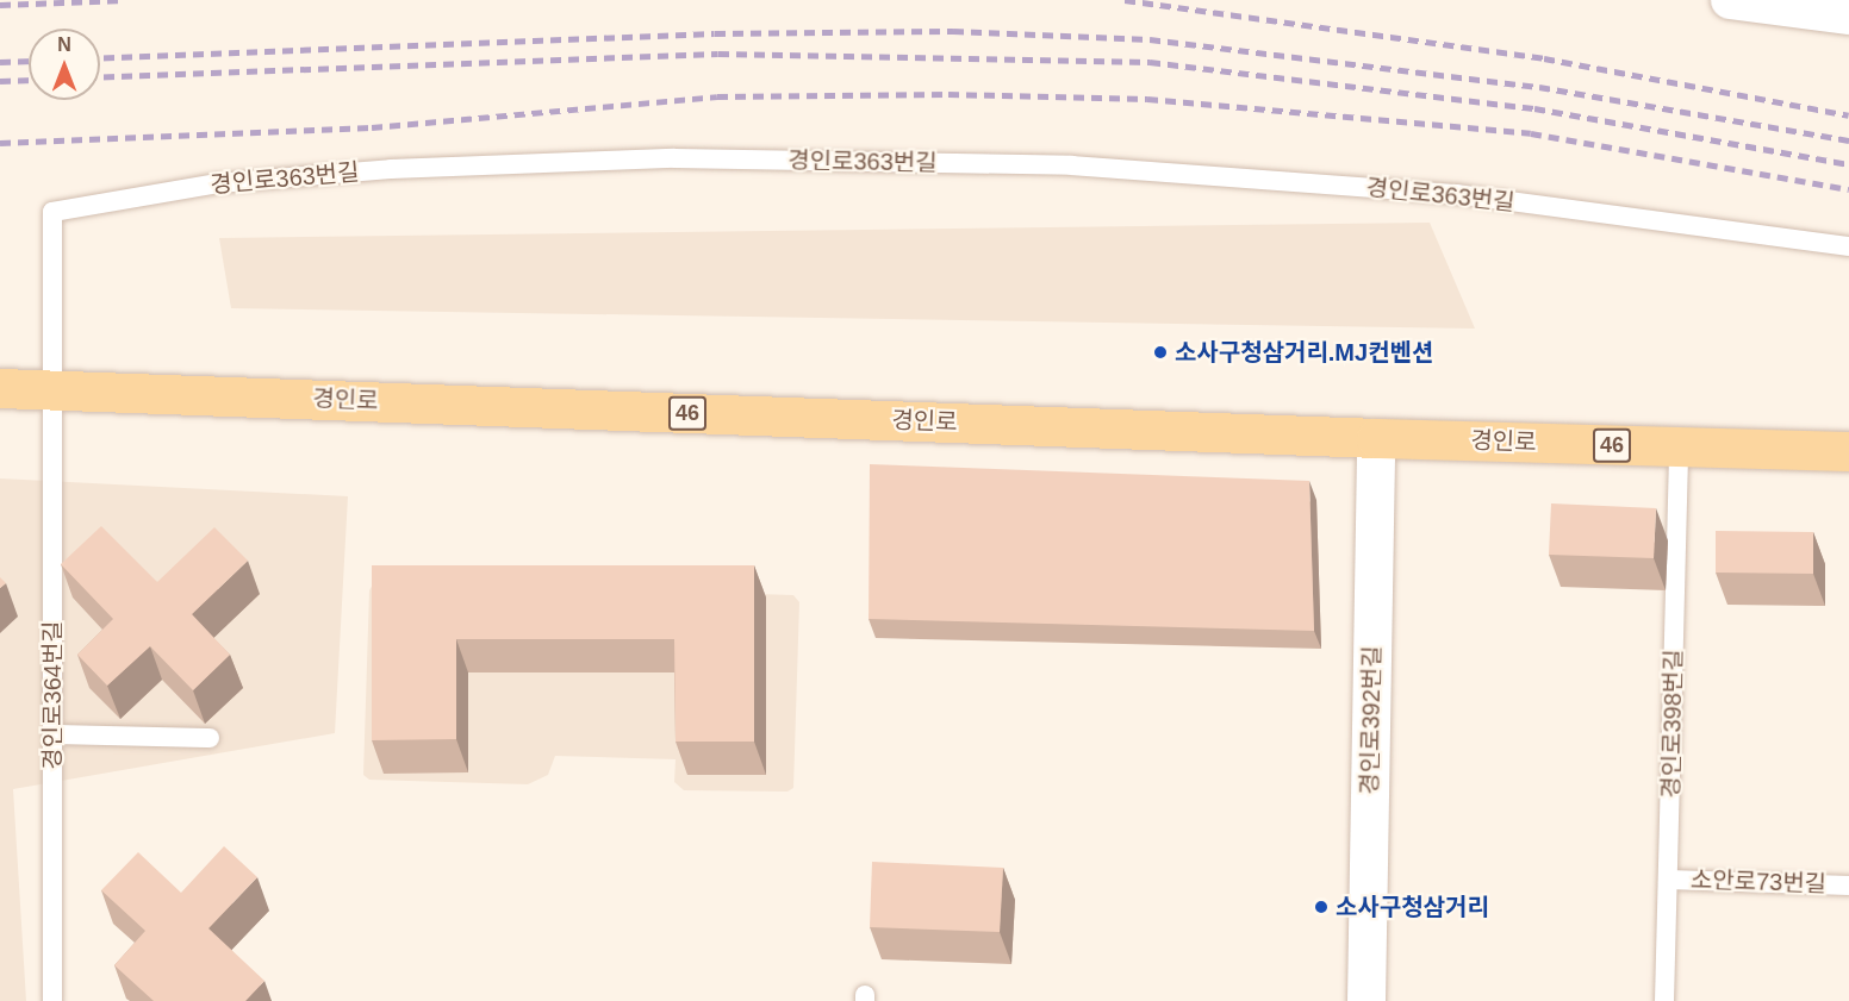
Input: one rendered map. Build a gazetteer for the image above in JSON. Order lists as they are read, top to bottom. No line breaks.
{"streets":{"main road":["경인로","46"],"street":["경인로392번길"],"lane":["경인로363번길","경인로364번길","경인로398번길","소안로73번길"]},"crossings":[["경인로363번길","경인로"],["경인로363번길","경인로364번길"],["경인로","경인로364번길"],["경인로","경인로392번길"],["경인로","경인로398번길"],["경인로398번길","소안로73번길"]],"places":["소사구청삼거리.MJ컨벤션","소사구청삼거리"],"north":"top"}
